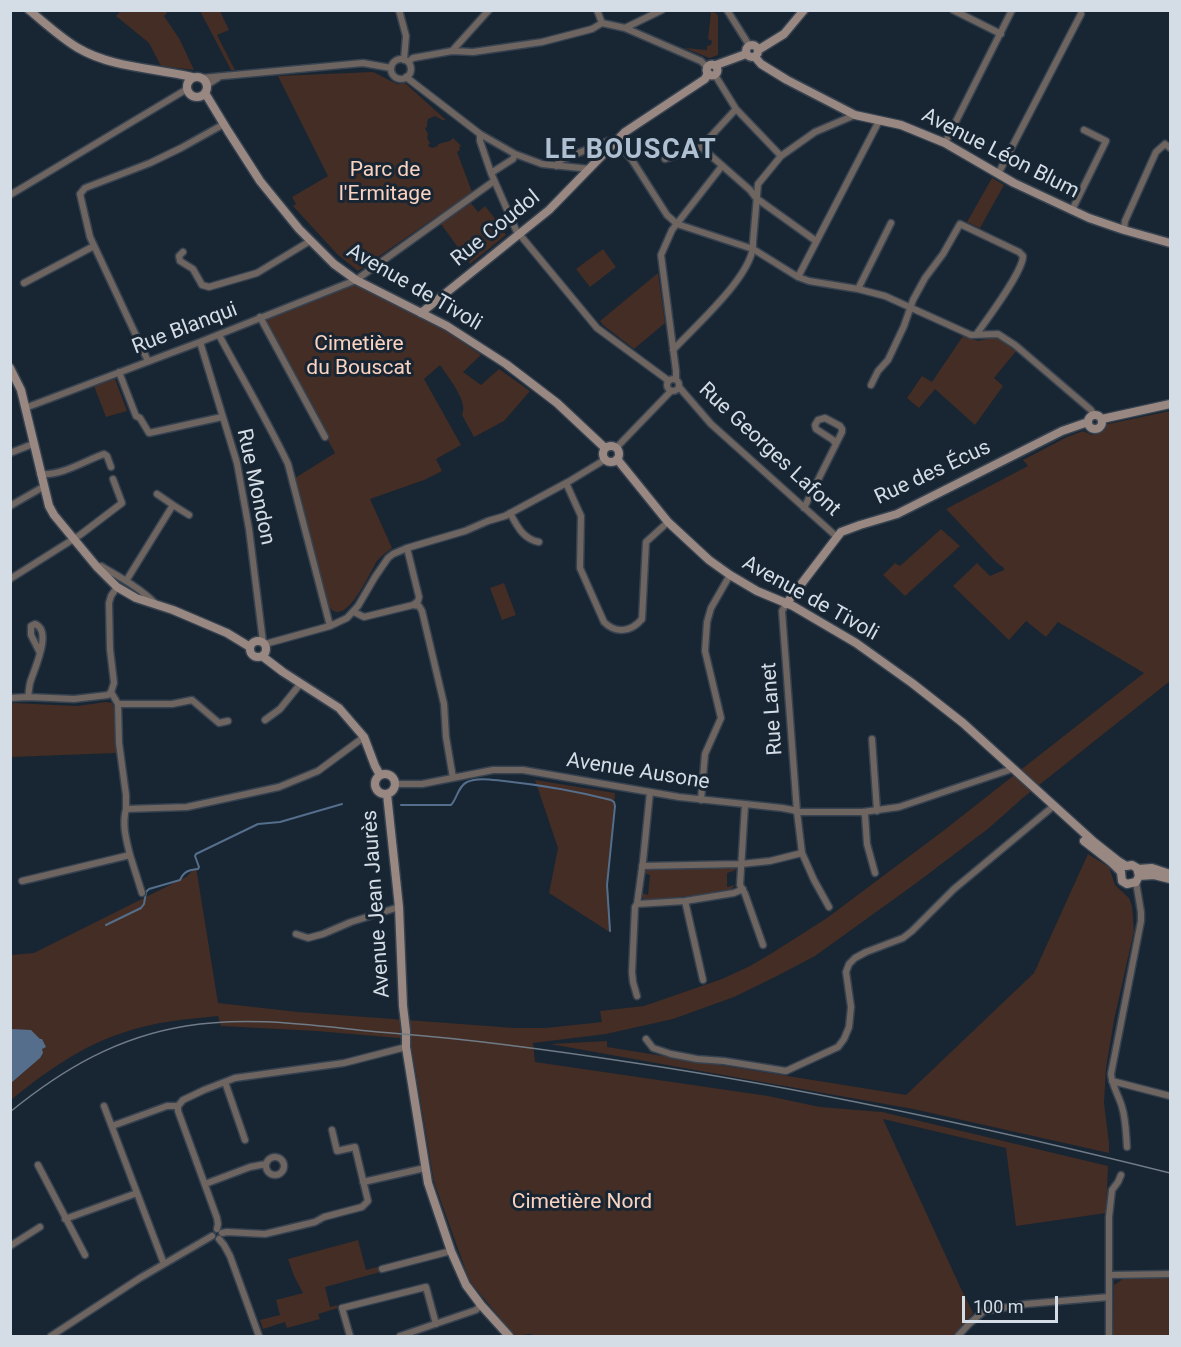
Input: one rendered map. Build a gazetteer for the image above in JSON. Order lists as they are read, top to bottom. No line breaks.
{"streets":{"street":["Avenue Léon Blum","Rue Coudol","Avenue de Tivoli","Rue Blanqui","Rue Georges Lafont","Rue des Écus","Rue Mondon","Rue Lanet","Avenue Ausone","Avenue Jean Jaurès"]},"crossings":[["Rue Coudol","Avenue de Tivoli"],["Rue Coudol","Rue Georges Lafont"],["Avenue de Tivoli","Rue Blanqui"],["Avenue de Tivoli","Rue des Écus"],["Avenue de Tivoli","Rue Lanet"],["Avenue de Tivoli","Avenue Ausone"],["Rue Blanqui","Rue Georges Lafont"],["Rue Blanqui","Rue Mondon"],["Rue Georges Lafont","Rue des Écus"],["Rue des Écus","Rue Lanet"],["Rue Lanet","Avenue Ausone"],["Avenue Ausone","Avenue Jean Jaurès"]],"districts":["LE BOUSCAT"],"parks":["Parc de l'Ermitage","Cimetière du Bouscat","Cimetière Nord"],"scale_bar":"100 m"}
